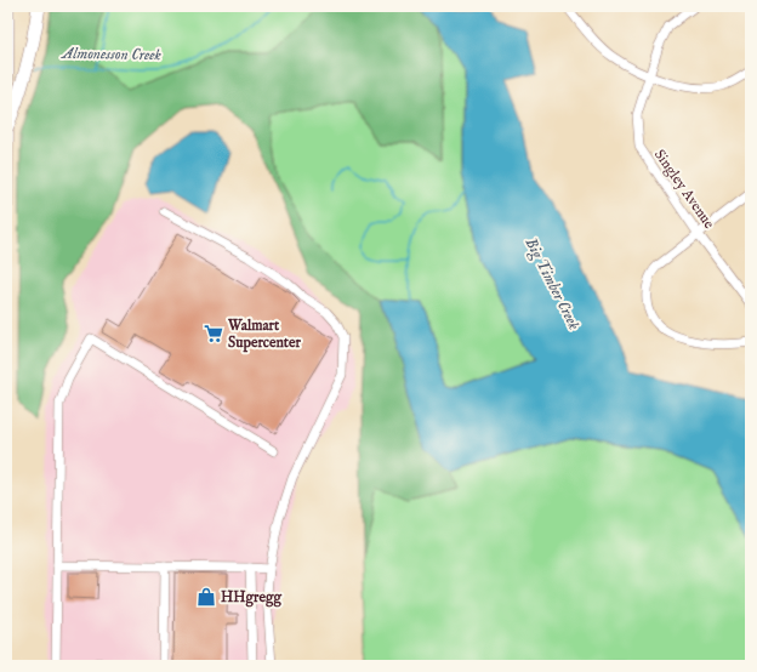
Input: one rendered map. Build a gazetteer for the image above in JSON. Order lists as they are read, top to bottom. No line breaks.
{"streets":{"street":["Singley Avenue"]},"water":["Almonesson Creek","Big Timber Creek"],"places":{"supermarket":["Walmart Supercenter"],"shop":["HHgregg"]}}
